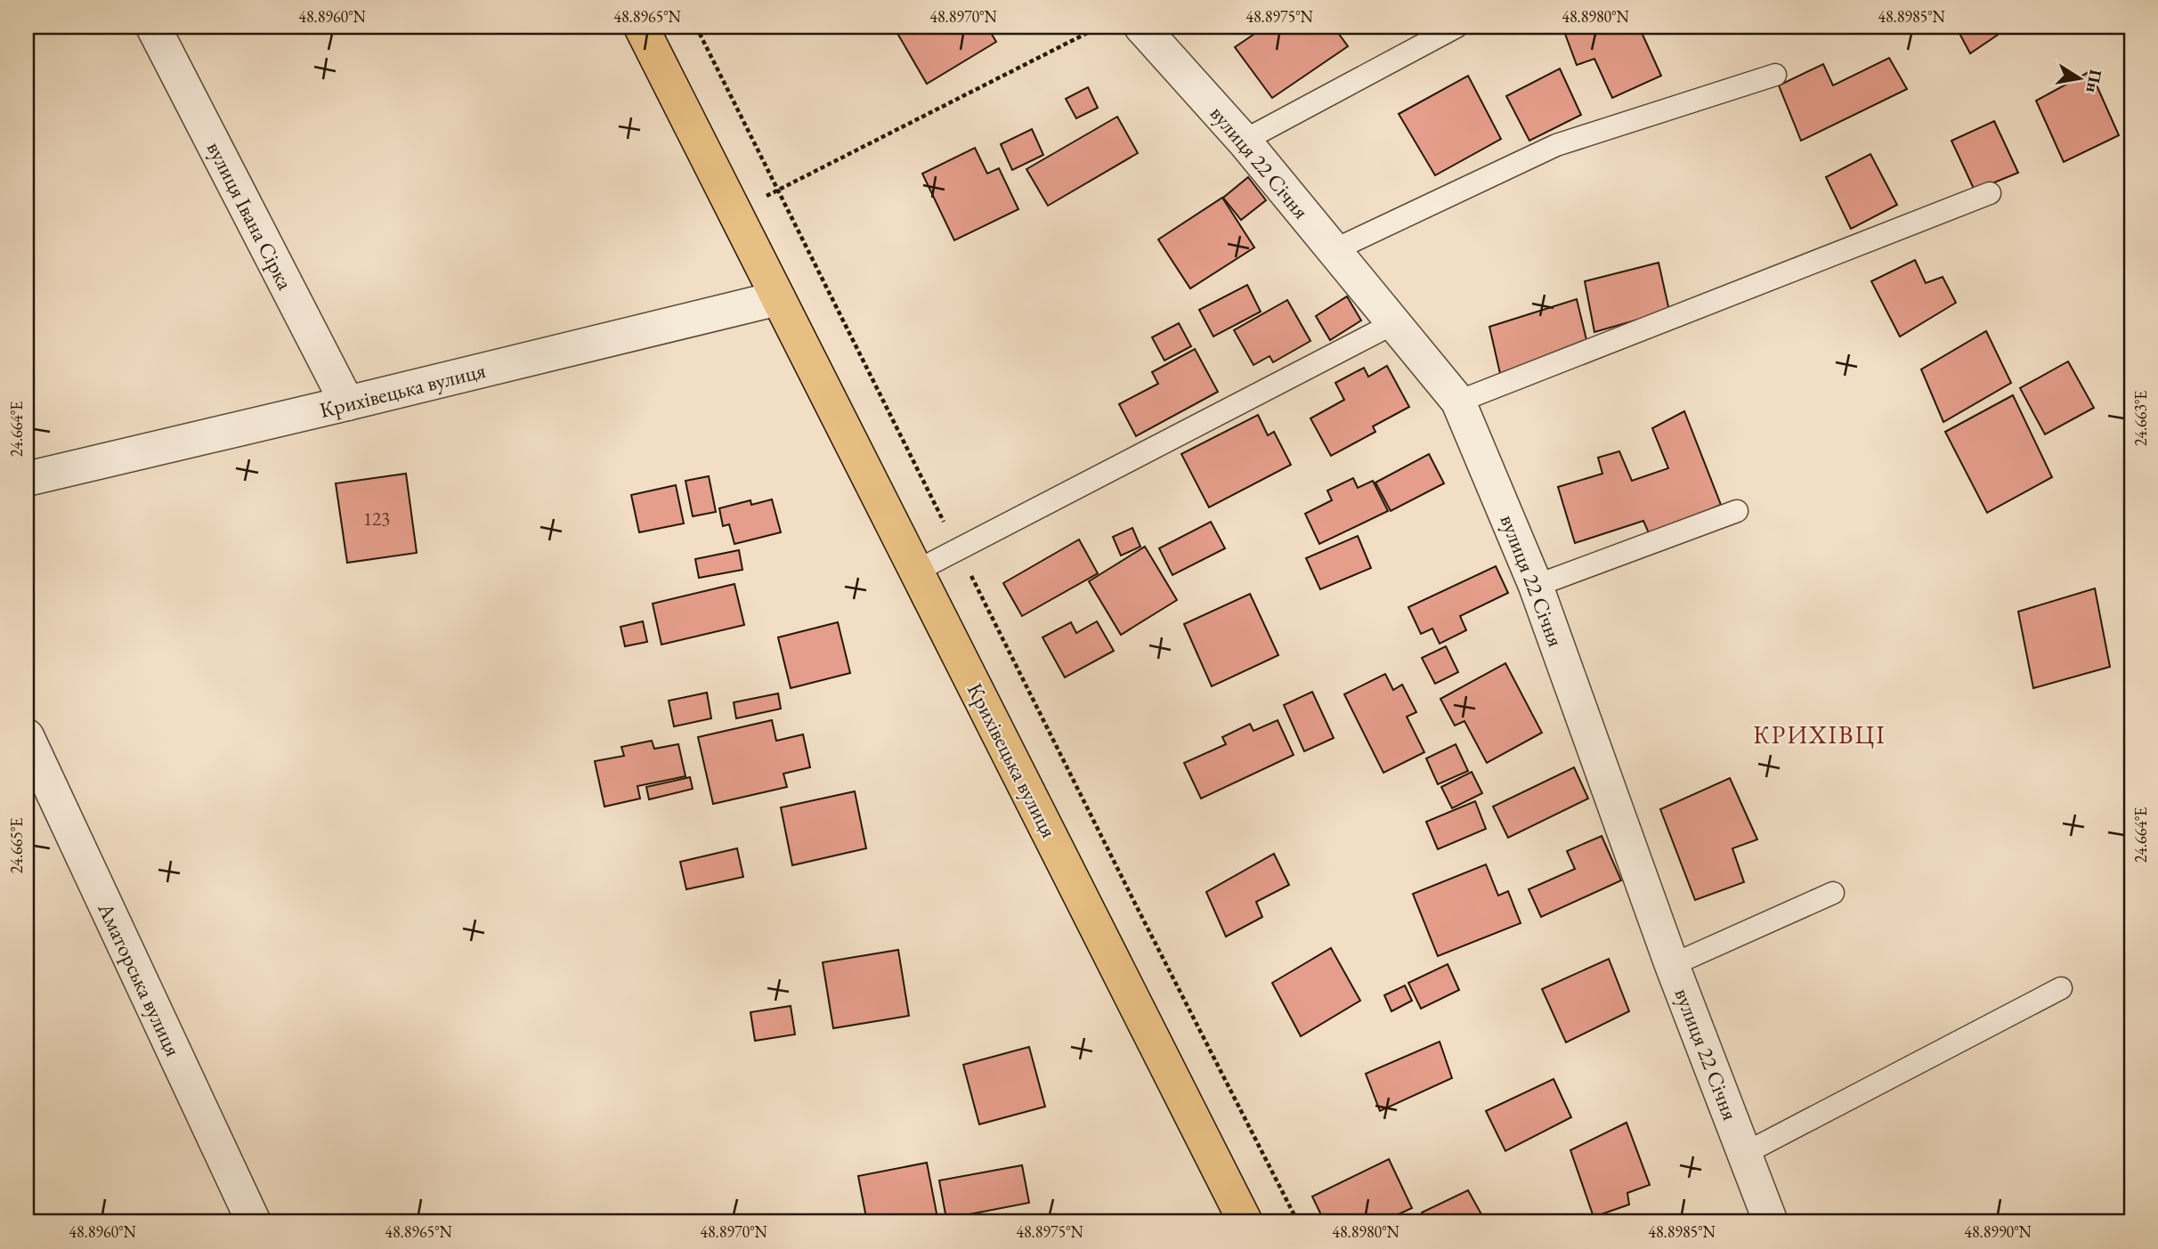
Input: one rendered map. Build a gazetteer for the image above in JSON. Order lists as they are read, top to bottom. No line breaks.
{"streets":{"main road":["Крихівецька вулиця"],"street":["вулиця 22 Січня","вулиця Івана Сірка","Аматорська вулиця"]},"crossings":[["вулиця Івана Сірка","Крихівецька вулиця"]],"districts":["КРИХІВЦІ"],"house_numbers":["123"],"north":"right","coordinates":["48.8960°N","48.8965°N","48.8970°N","48.8975°N","48.8980°N","48.8985°N","24.663°E","24.664°E","24.665°E","48.8990°N"]}
